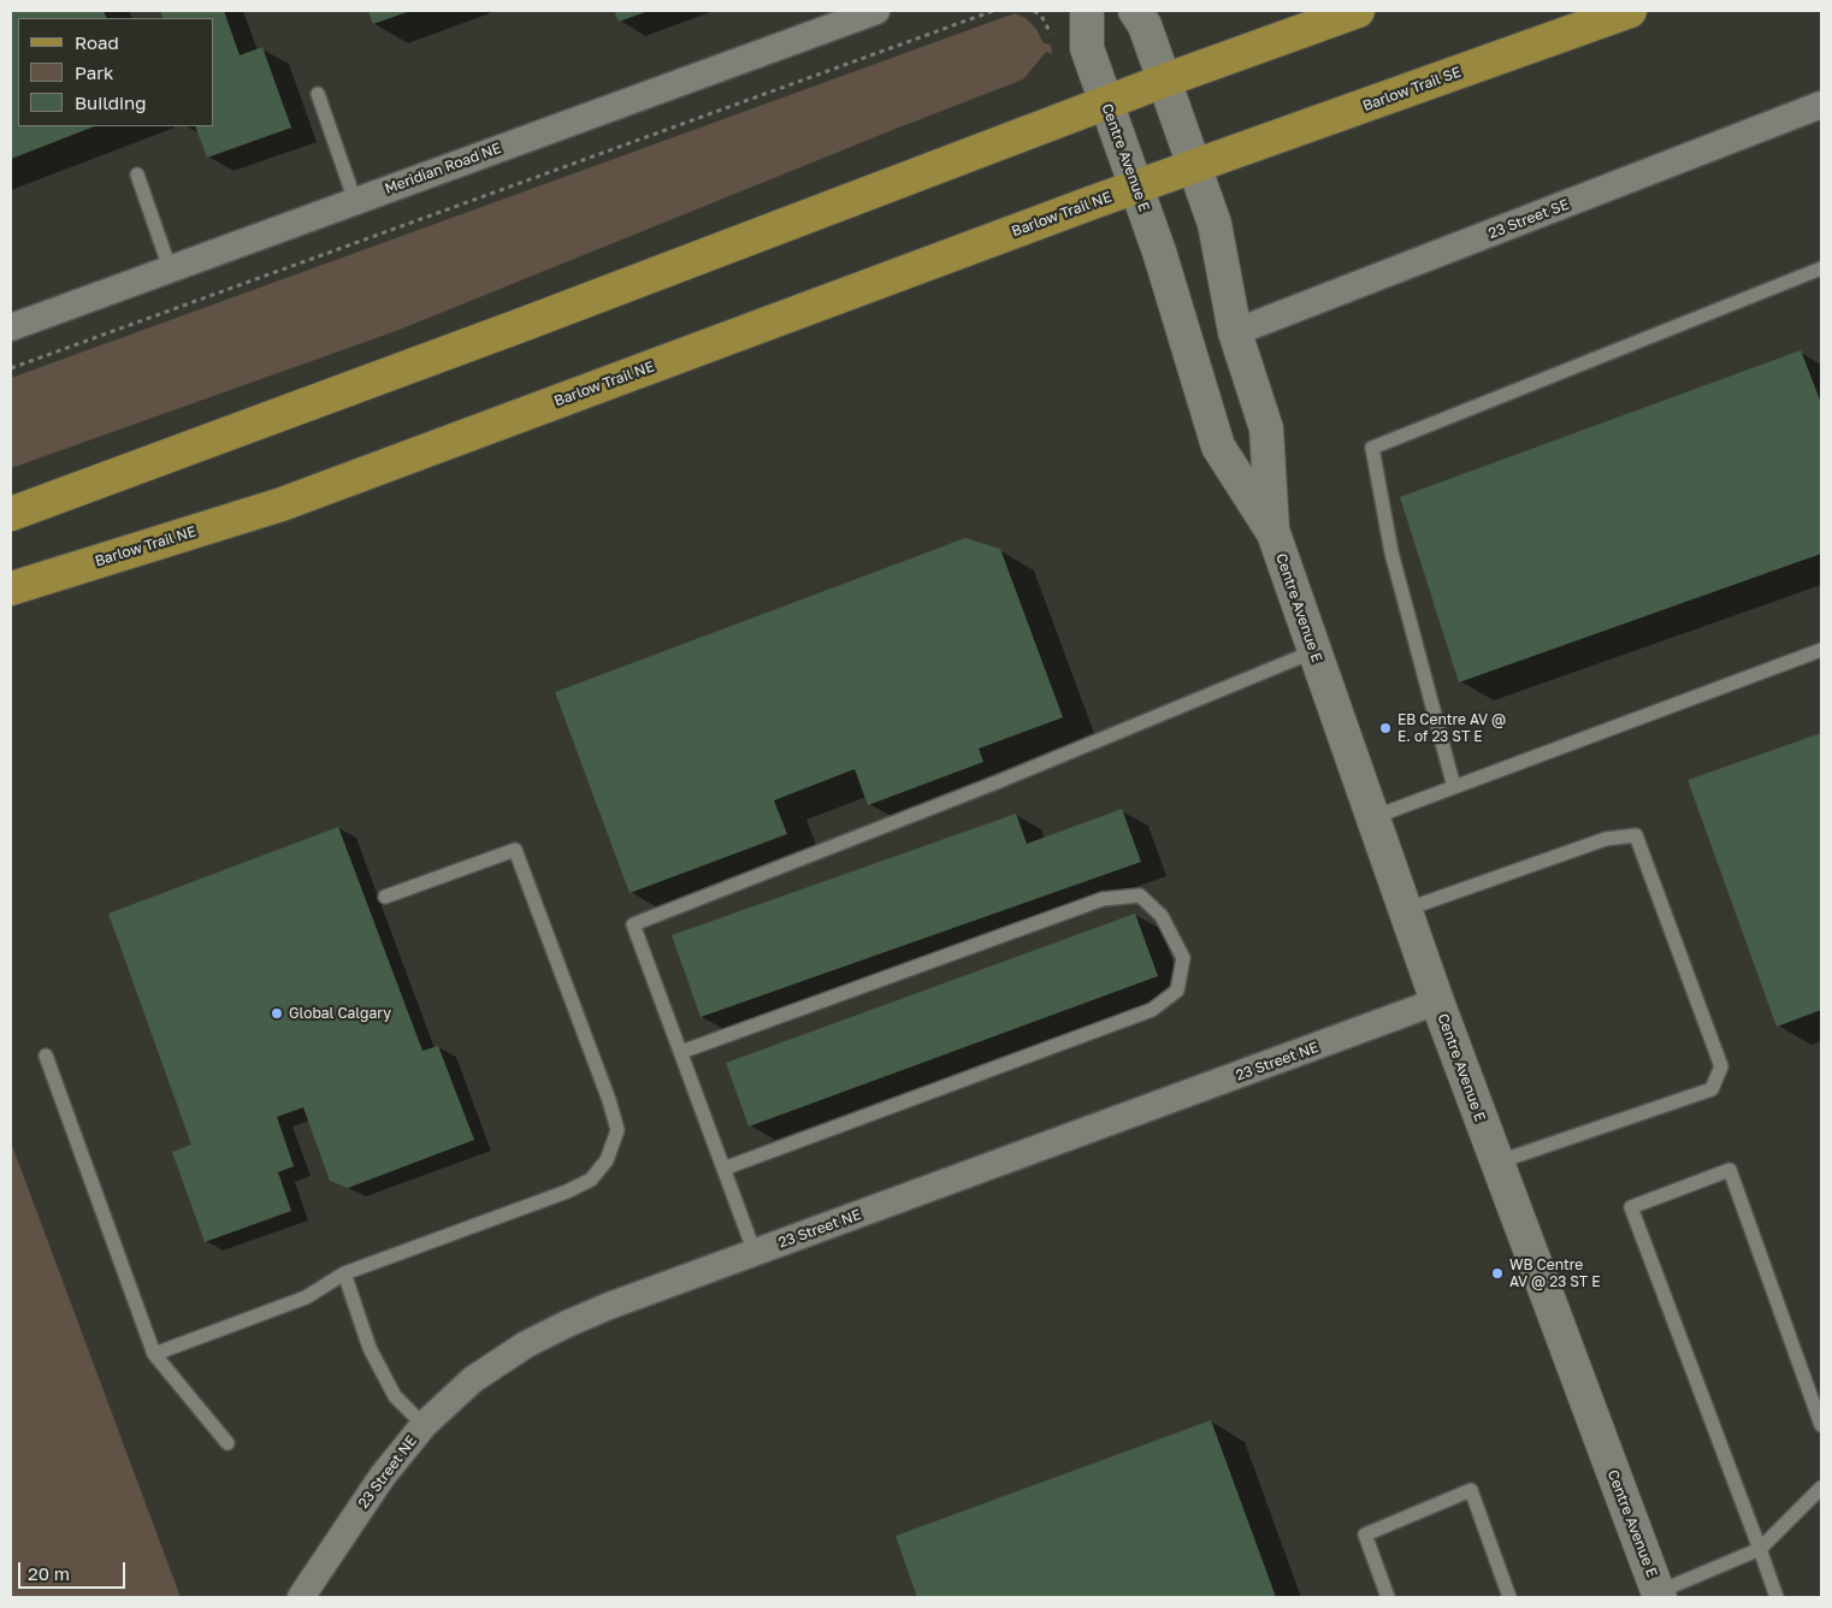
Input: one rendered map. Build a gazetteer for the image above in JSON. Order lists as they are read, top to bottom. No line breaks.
{"streets":{"main road":["Barlow Trail SE","Barlow Trail NE"],"street":["Centre Avenue E","Meridian Road NE","23 Street SE","23 Street NE"]},"crossings":[["Barlow Trail SE","Centre Avenue E"],["Barlow Trail SE","Barlow Trail NE"],["Centre Avenue E","Barlow Trail NE"],["Centre Avenue E","23 Street SE"],["Centre Avenue E","23 Street NE"]],"places":["EB Centre AV @ E. of 23 ST E","Global Calgary","WB Centre AV @ 23 ST E"],"legend":["Road","Park","Building"],"scale_bar":"20 m"}
